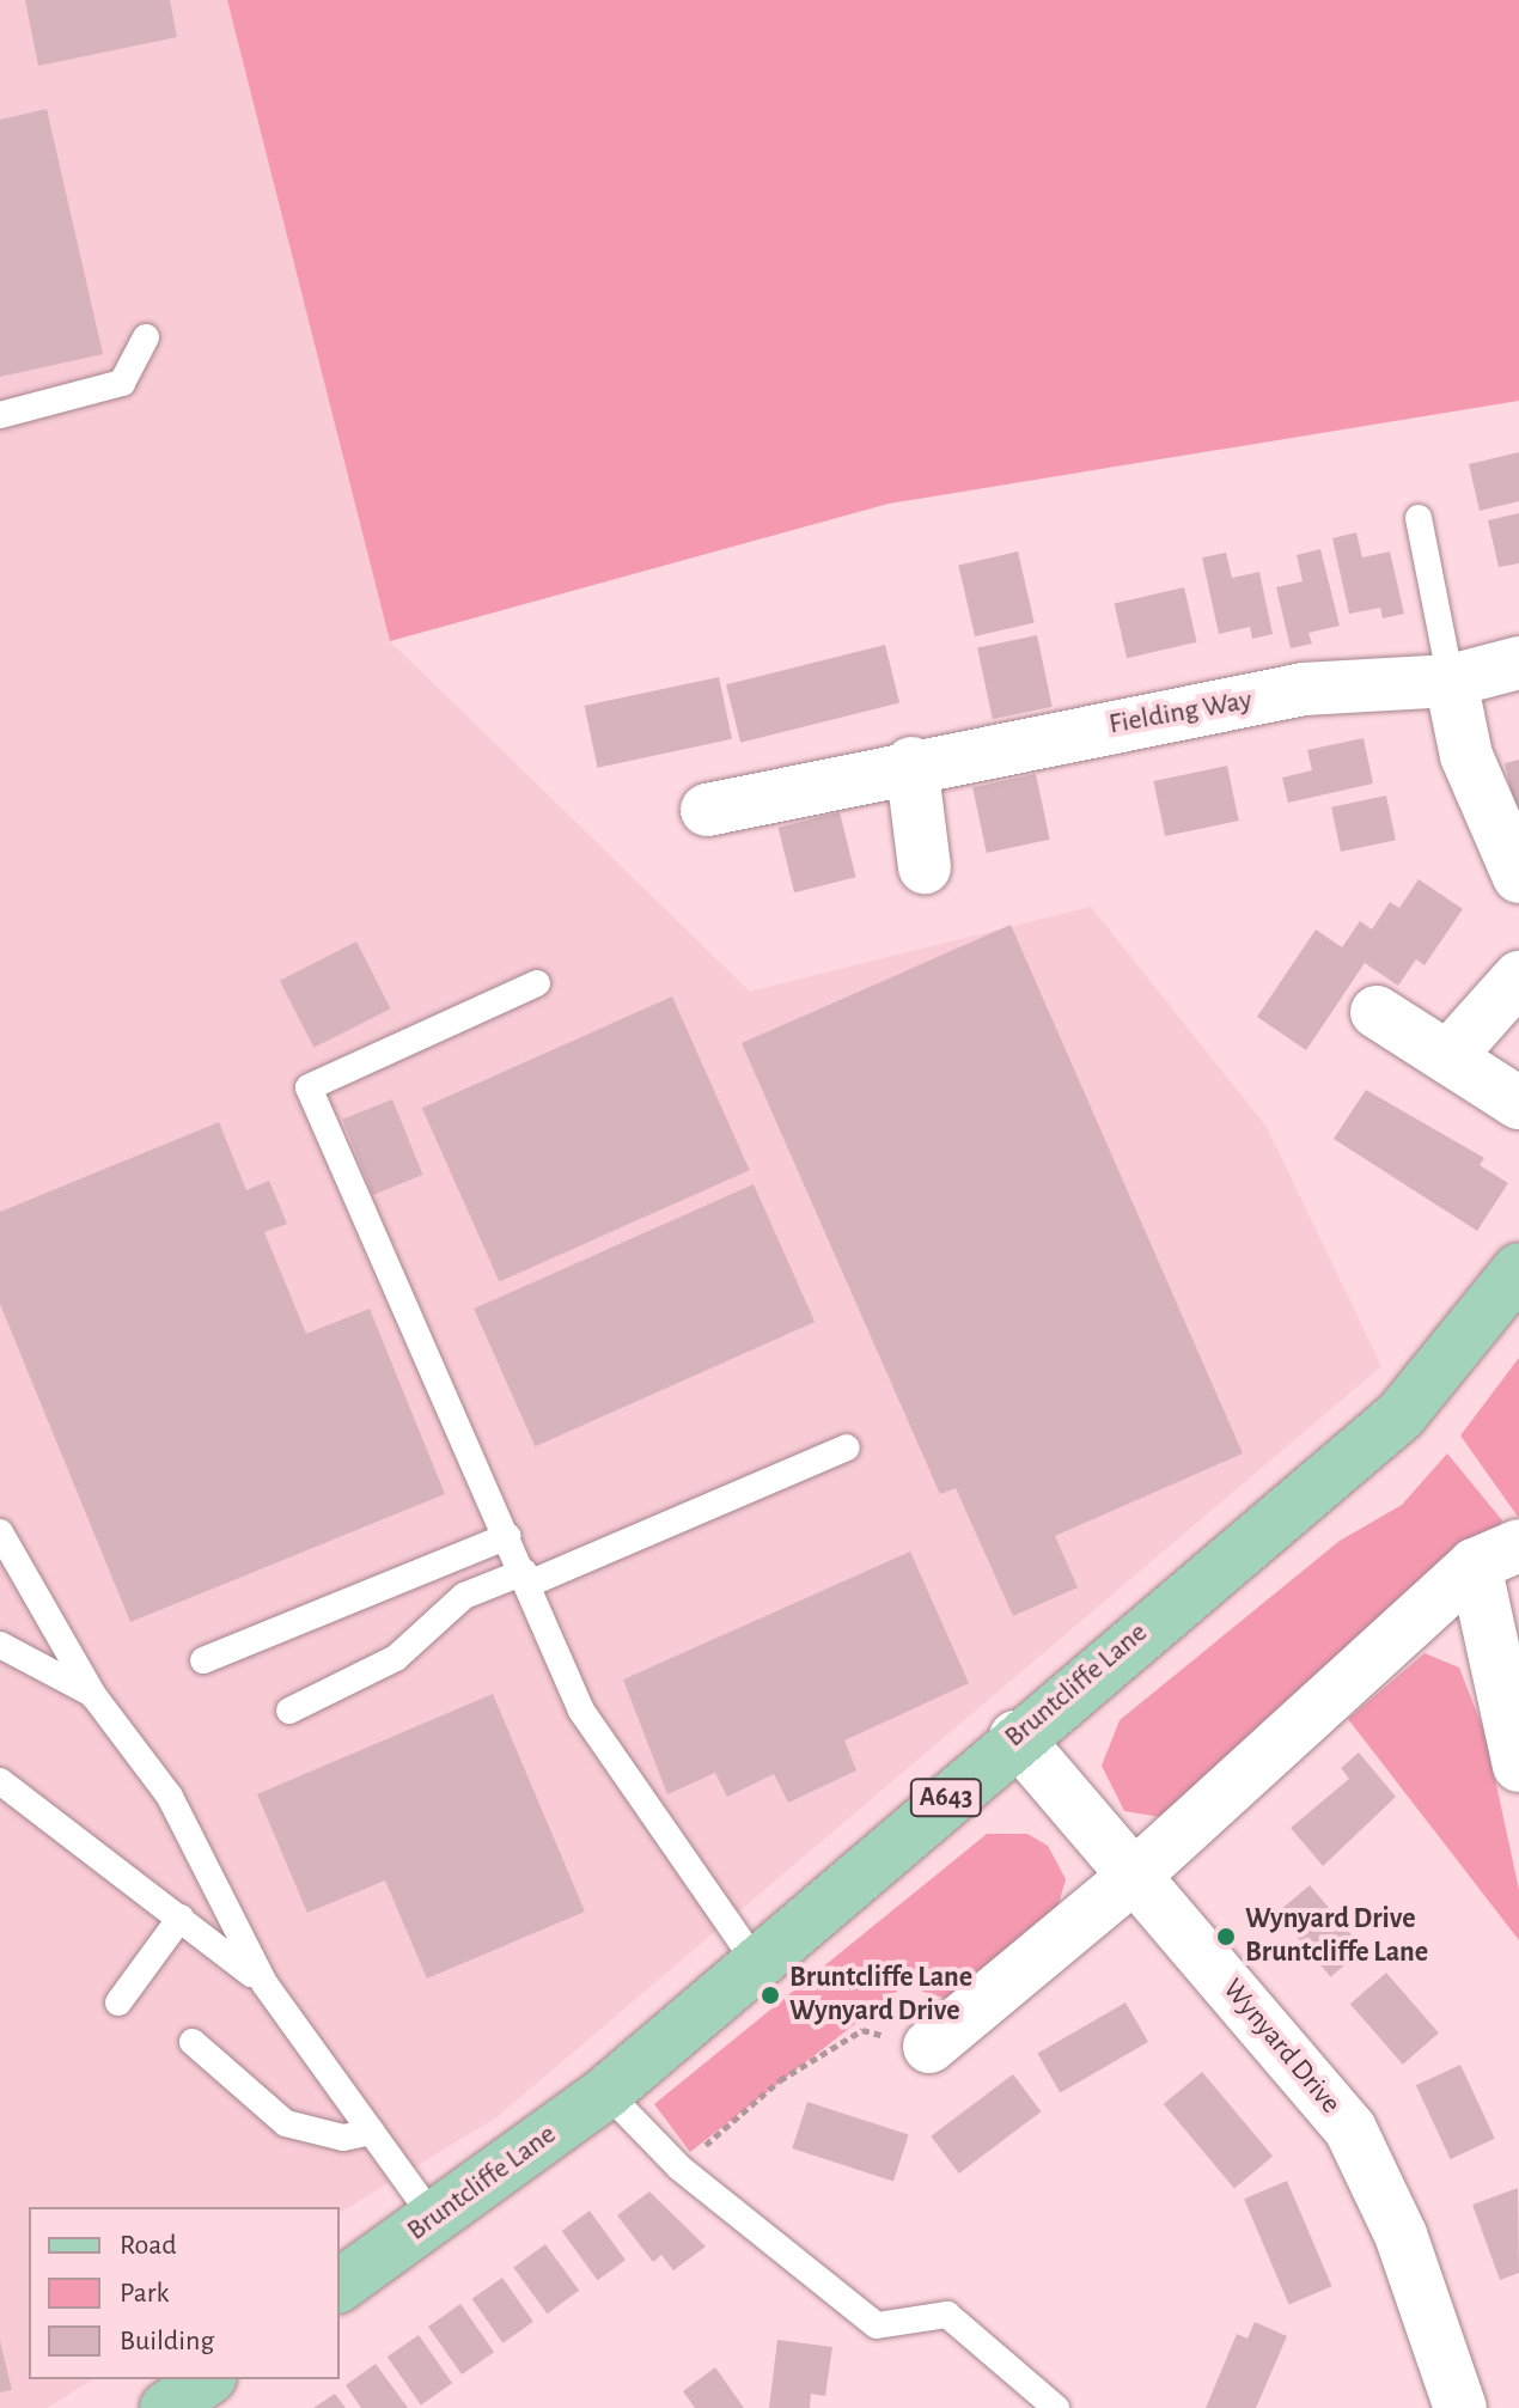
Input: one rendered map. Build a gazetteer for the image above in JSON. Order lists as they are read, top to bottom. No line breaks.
{"streets":{"main road":["Bruntcliffe Lane","A643"],"street":["Fielding Way","Wynyard Drive"]},"crossings":[["Bruntcliffe Lane","Wynyard Drive"]],"places":["Wynyard Drive Bruntcliffe Lane","Bruntcliffe Lane Wynyard Drive"],"legend":["Road","Park","Building"]}
